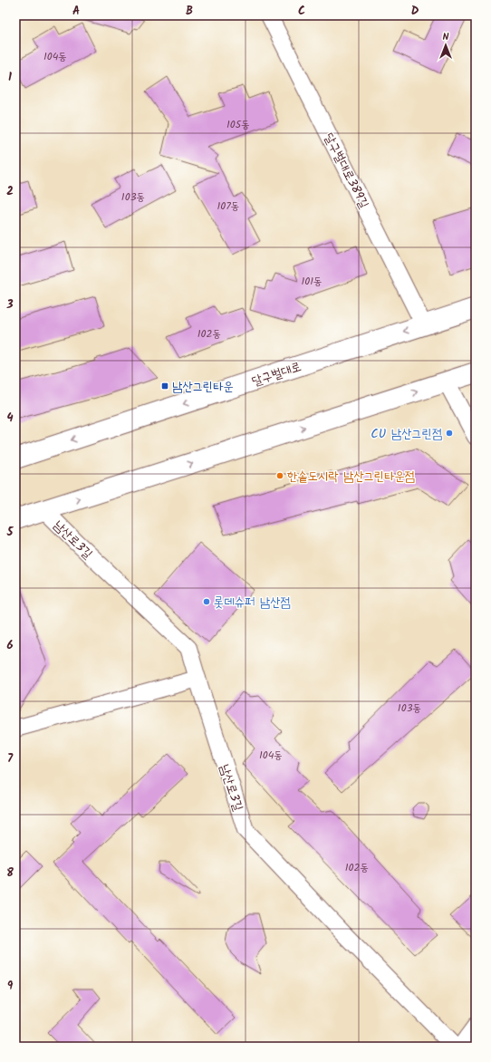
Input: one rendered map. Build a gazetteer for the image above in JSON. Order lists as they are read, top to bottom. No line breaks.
{"streets":{"main road":["달구벌대로"],"street":["달구벌대로389길","남산로3길"]},"crossings":[["달구벌대로389길","달구벌대로"]],"places":{"transit":["남산그린타운"],"other":["CU 남산그린점","한솥도시락 남산그린타운점","롯데슈퍼 남산점"]},"house_numbers":["104동","105동","103동","107동","101동","102동","103동","104동","102동"],"north":"top","grid":{"columns":["A","B","C","D"],"rows":["1","2","3","4","5","6","7","8","9"]}}
